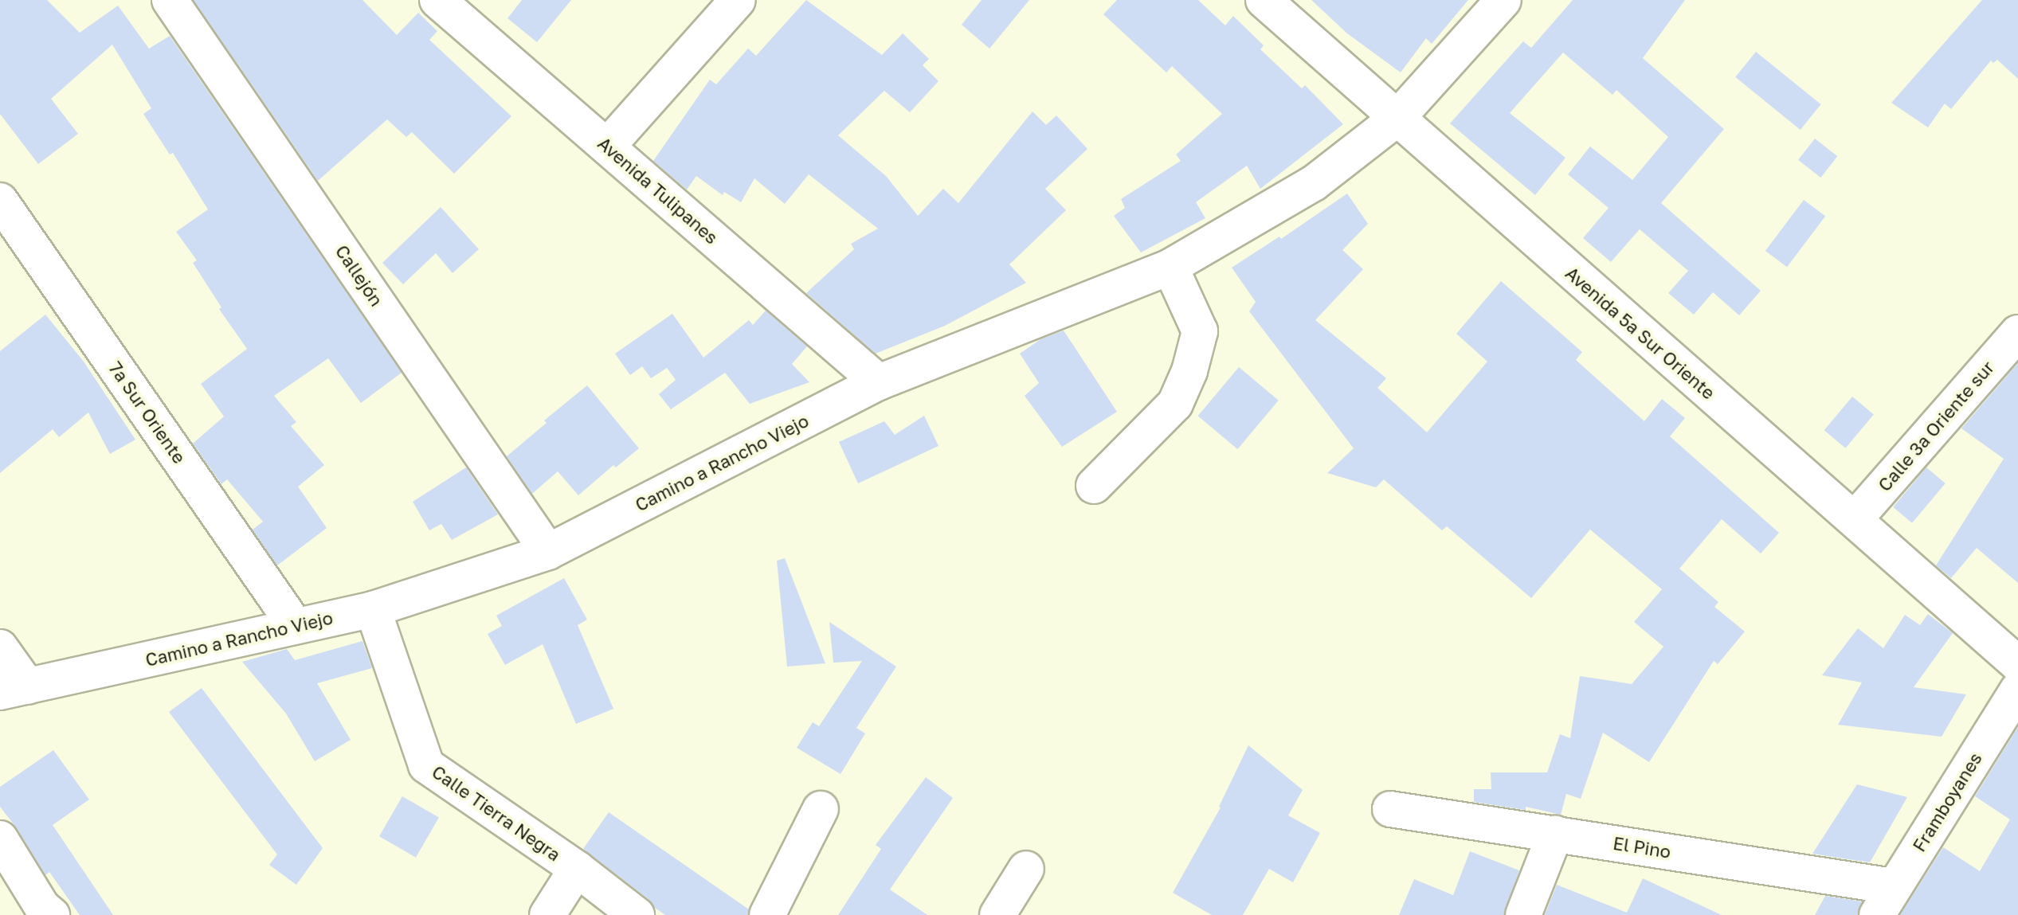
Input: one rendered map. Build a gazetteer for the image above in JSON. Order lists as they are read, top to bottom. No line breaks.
{"streets":{"street":["Avenida Tulipanes","Callejón","Avenida 5a Sur Oriente","7a Sur Oriente","Calle 3a Oriente sur","Camino a Rancho Viejo","Framboyanes","Calle Tierra Negra","El Pino"]},"crossings":[["Avenida Tulipanes","Camino a Rancho Viejo"],["Callejón","Camino a Rancho Viejo"],["Avenida 5a Sur Oriente","Calle 3a Oriente sur"],["Avenida 5a Sur Oriente","Camino a Rancho Viejo"],["7a Sur Oriente","Camino a Rancho Viejo"],["Camino a Rancho Viejo","Calle Tierra Negra"],["Framboyanes","El Pino"]]}
